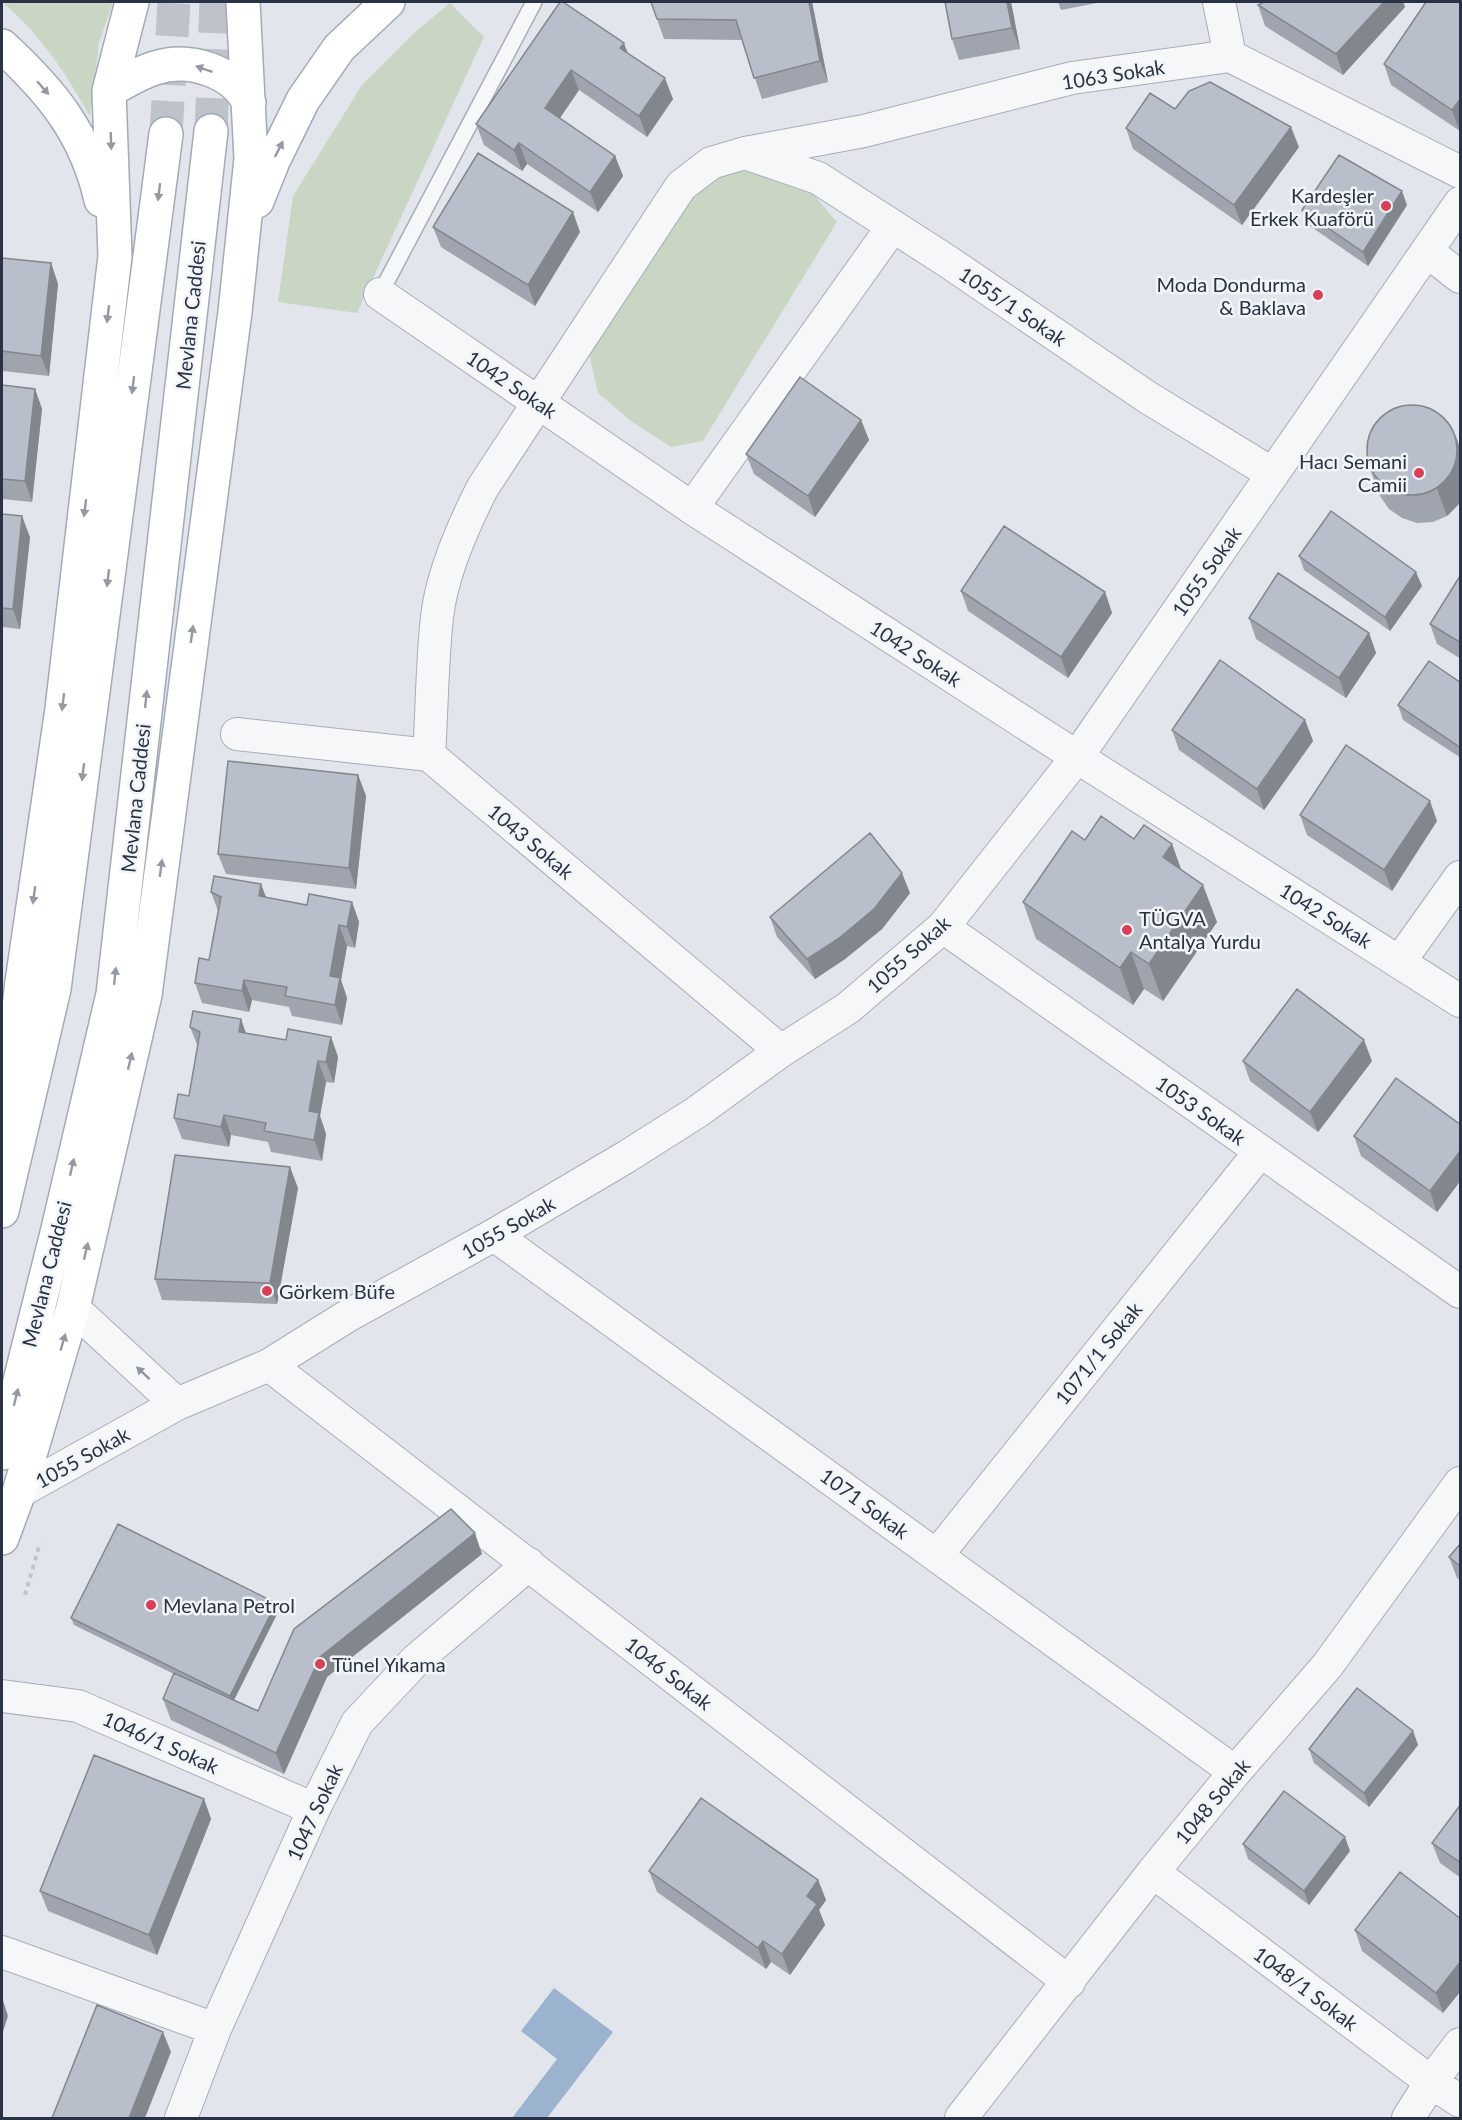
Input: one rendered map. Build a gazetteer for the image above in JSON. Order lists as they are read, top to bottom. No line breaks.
{"streets":{"main road":["Mevlana Caddesi"],"street":["1063 Sokak","1055/1 Sokak","1042 Sokak","1055 Sokak","1043 Sokak","1053 Sokak","1071/1 Sokak","1071 Sokak","1046 Sokak","1046/1 Sokak","1048 Sokak","1047 Sokak","1048/1 Sokak"]},"crossings":[["1063 Sokak","1055/1 Sokak"],["1063 Sokak","1042 Sokak"],["1063 Sokak","1043 Sokak"],["1055/1 Sokak","1055 Sokak"],["Mevlana Caddesi","1055 Sokak"],["1042 Sokak","1055 Sokak"],["1055 Sokak","1043 Sokak"],["1055 Sokak","1053 Sokak"],["1055 Sokak","1071 Sokak"],["1055 Sokak","1046 Sokak"],["1053 Sokak","1071/1 Sokak"],["1071/1 Sokak","1071 Sokak"],["1071 Sokak","1048 Sokak"],["1046 Sokak","1048 Sokak"],["1046 Sokak","1047 Sokak"],["1046/1 Sokak","1047 Sokak"],["1048 Sokak","1048/1 Sokak"]],"places":["Kardeşler Erkek Kuaförü","Moda Dondurma & Baklava","Hacı Semani Camii","TÜGVA Antalya Yurdu","Görkem Büfe","Mevlana Petrol","Tünel Yıkama"]}
